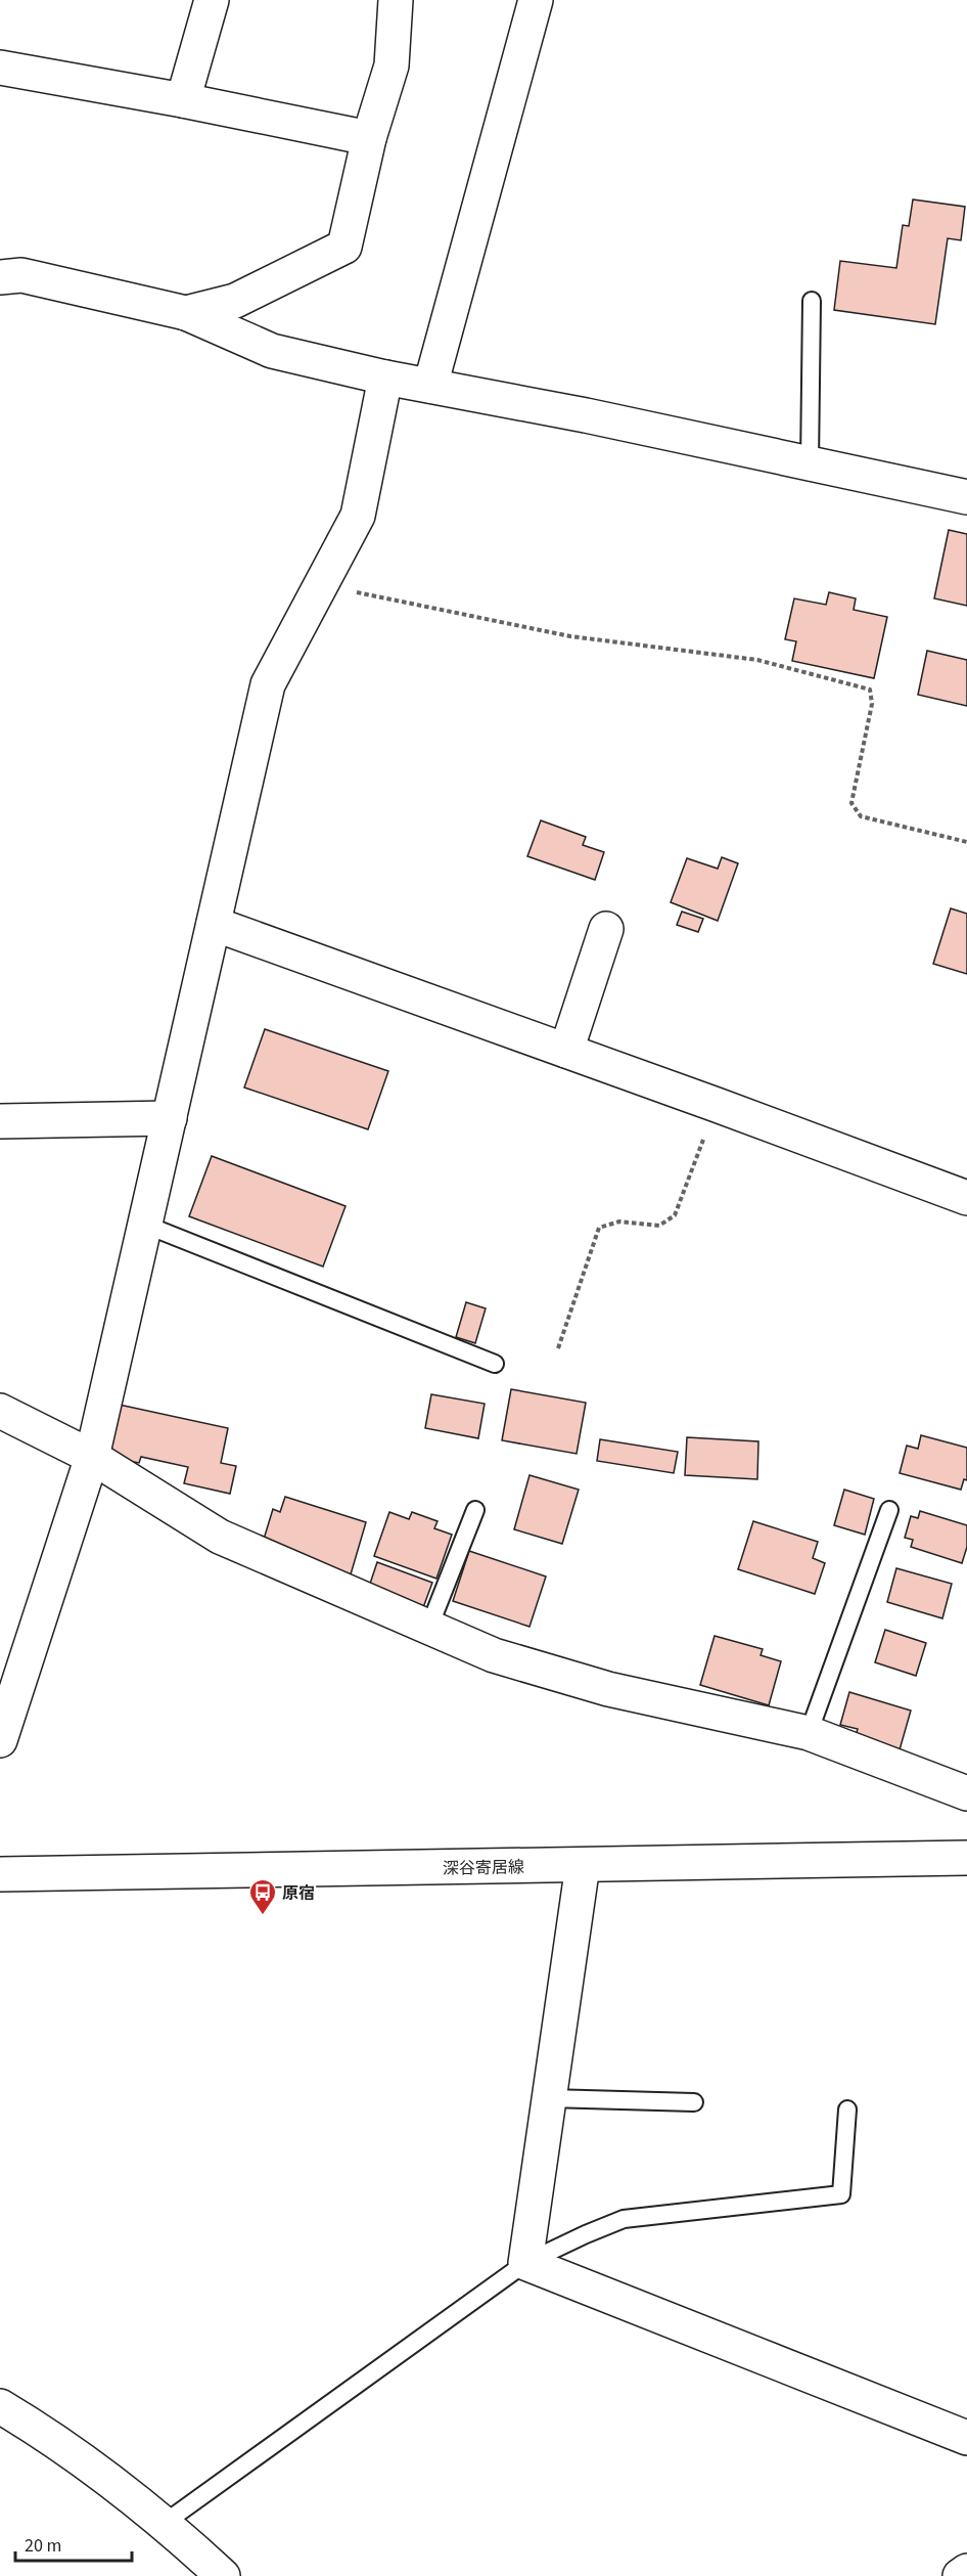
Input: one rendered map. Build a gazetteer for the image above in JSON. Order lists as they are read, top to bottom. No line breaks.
{"streets":{"street":["深谷寄居線"]},"places":{"bus stop":["原宿"]},"scale_bar":"20 m"}
